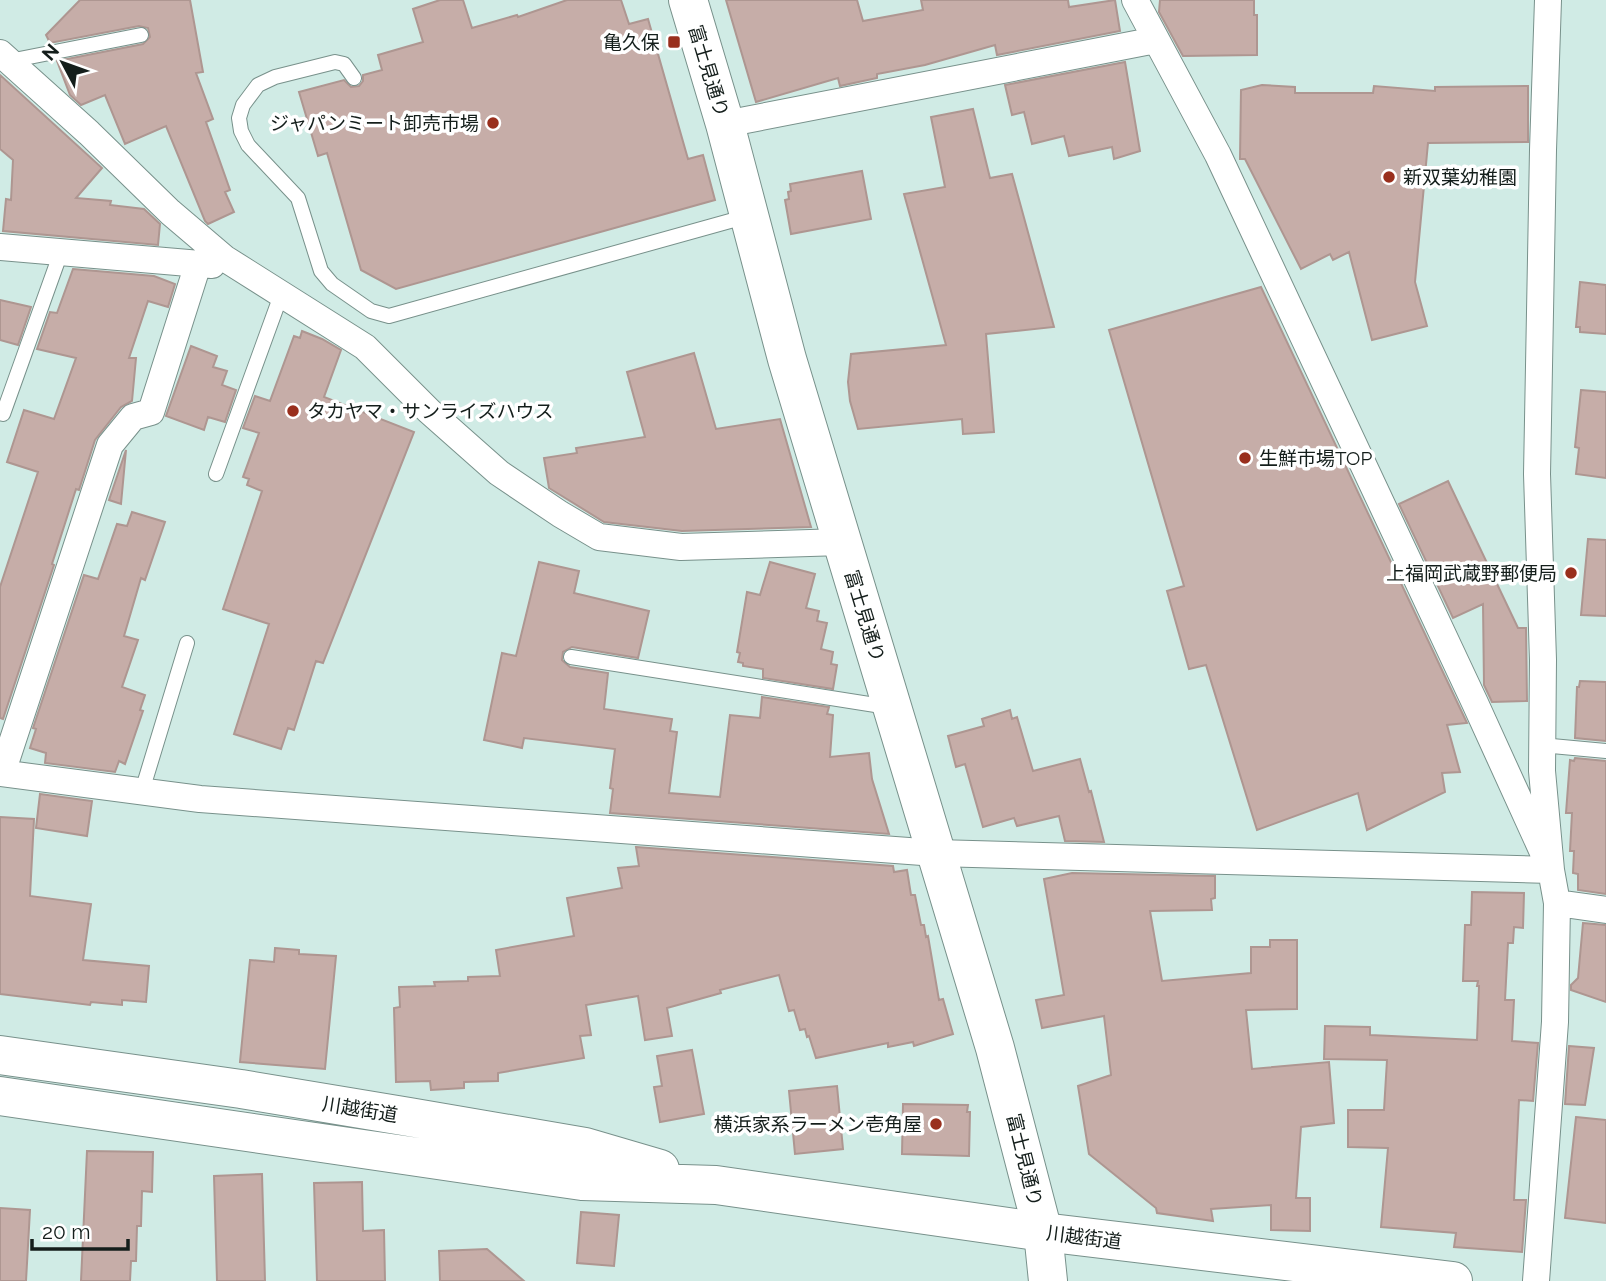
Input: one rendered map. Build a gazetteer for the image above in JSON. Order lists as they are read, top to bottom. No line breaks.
{"streets":{"main road":["富士見通り","川越街道"]},"crossings":[["富士見通り","川越街道"]],"places":{"transit":["亀久保"],"other":["ジャパンミート卸売市場","新双葉幼稚園","タカヤマ・サンライズハウス","生鮮市場TOP","上福岡武蔵野郵便局","横浜家系ラーメン壱角屋"]},"scale_bar":"20 m","north":"top left"}
